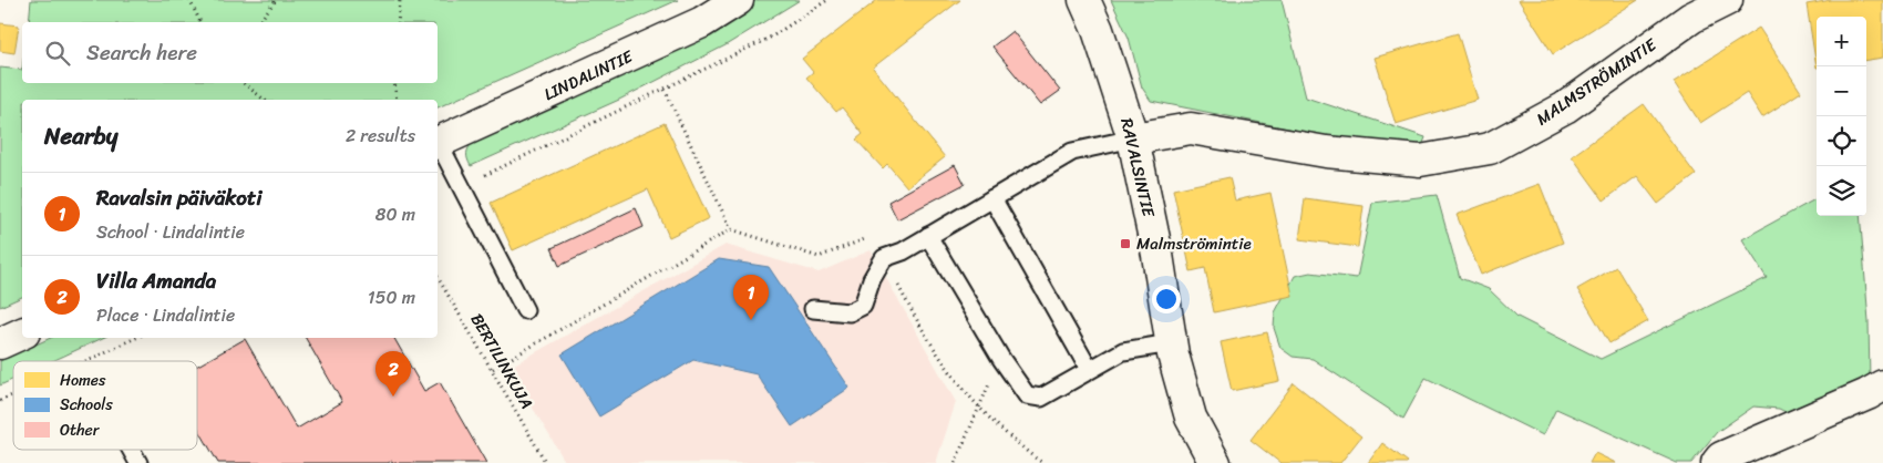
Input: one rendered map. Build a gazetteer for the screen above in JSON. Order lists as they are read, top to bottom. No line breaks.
{"streets":{"street":["LINDALINTIE","MALMSTRÖMINTIE","RAVALSINTIE"],"path":["BERTILINKUJA"]},"crossings":[["MALMSTRÖMINTIE","RAVALSINTIE"]],"places":{"transit":["Malmströmintie"]},"legend":["Homes","Schools","Other"],"page":{"map_buttons":["+","−"],"search":"Search here","heading":["Nearby","2 results"],"list":[{"mark":"1","name":"Ravalsin päiväkoti","note":"School · Lindalintie","value":"80 m"},{"mark":"2","name":"Villa Amanda","note":"Place · Lindalintie","value":"150 m"}],"pins":["1","2"]}}
